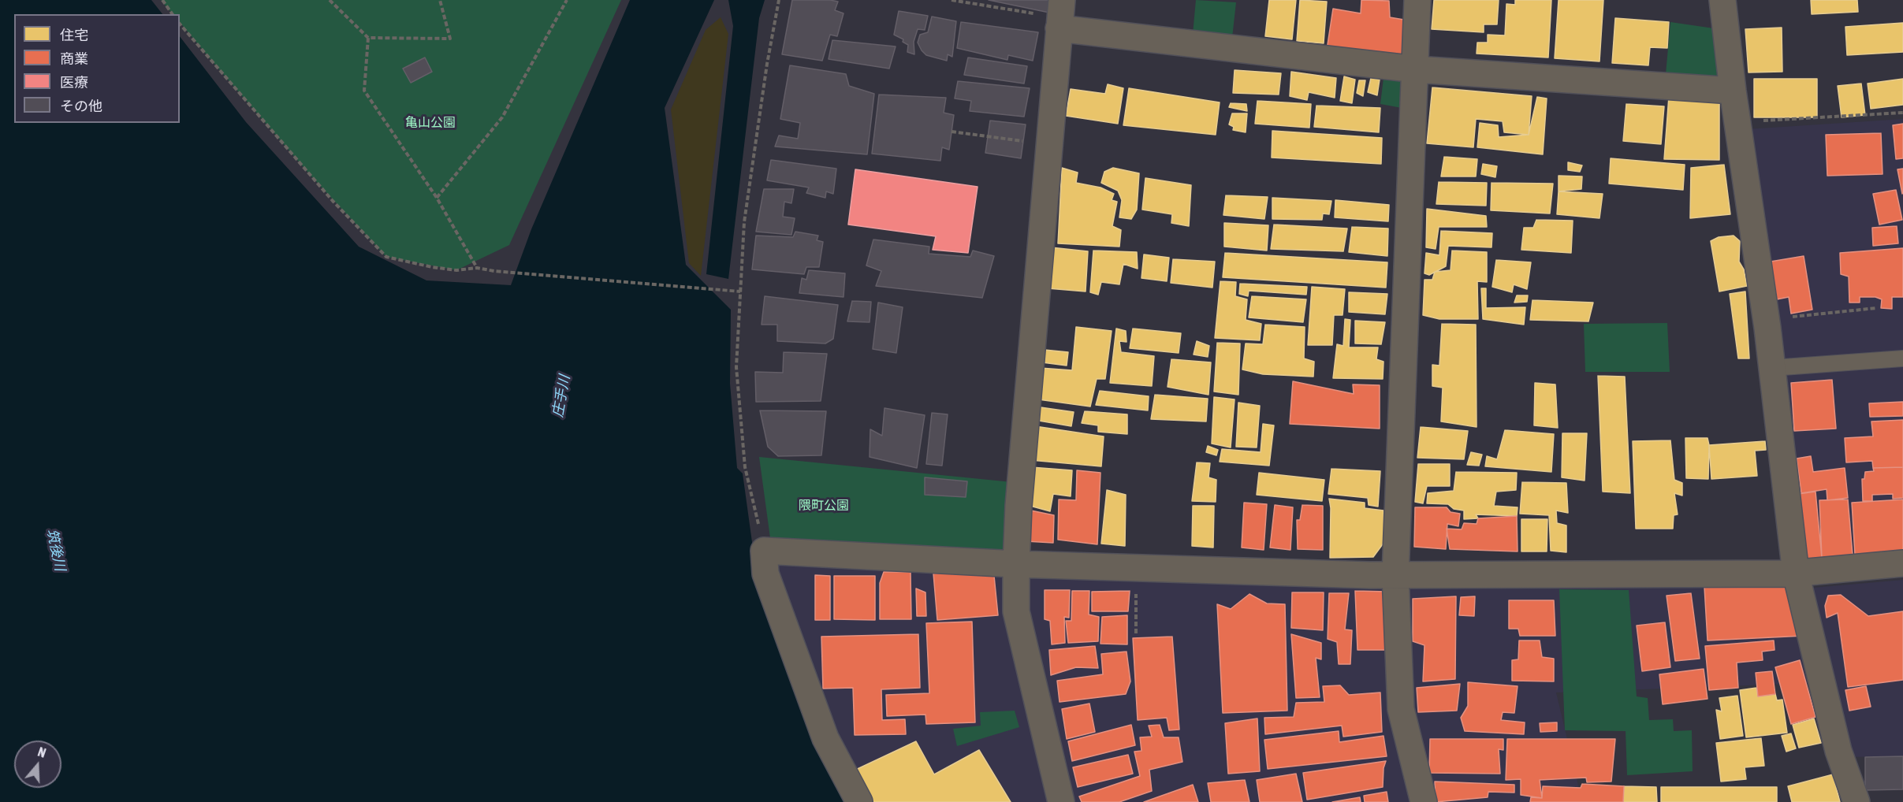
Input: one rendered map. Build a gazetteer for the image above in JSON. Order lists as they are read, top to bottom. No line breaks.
{"water":["庄手川","筑後川"],"parks":["亀山公園","隈町公園"],"legend":["住宅","商業","医療","その他"],"north":"top"}
